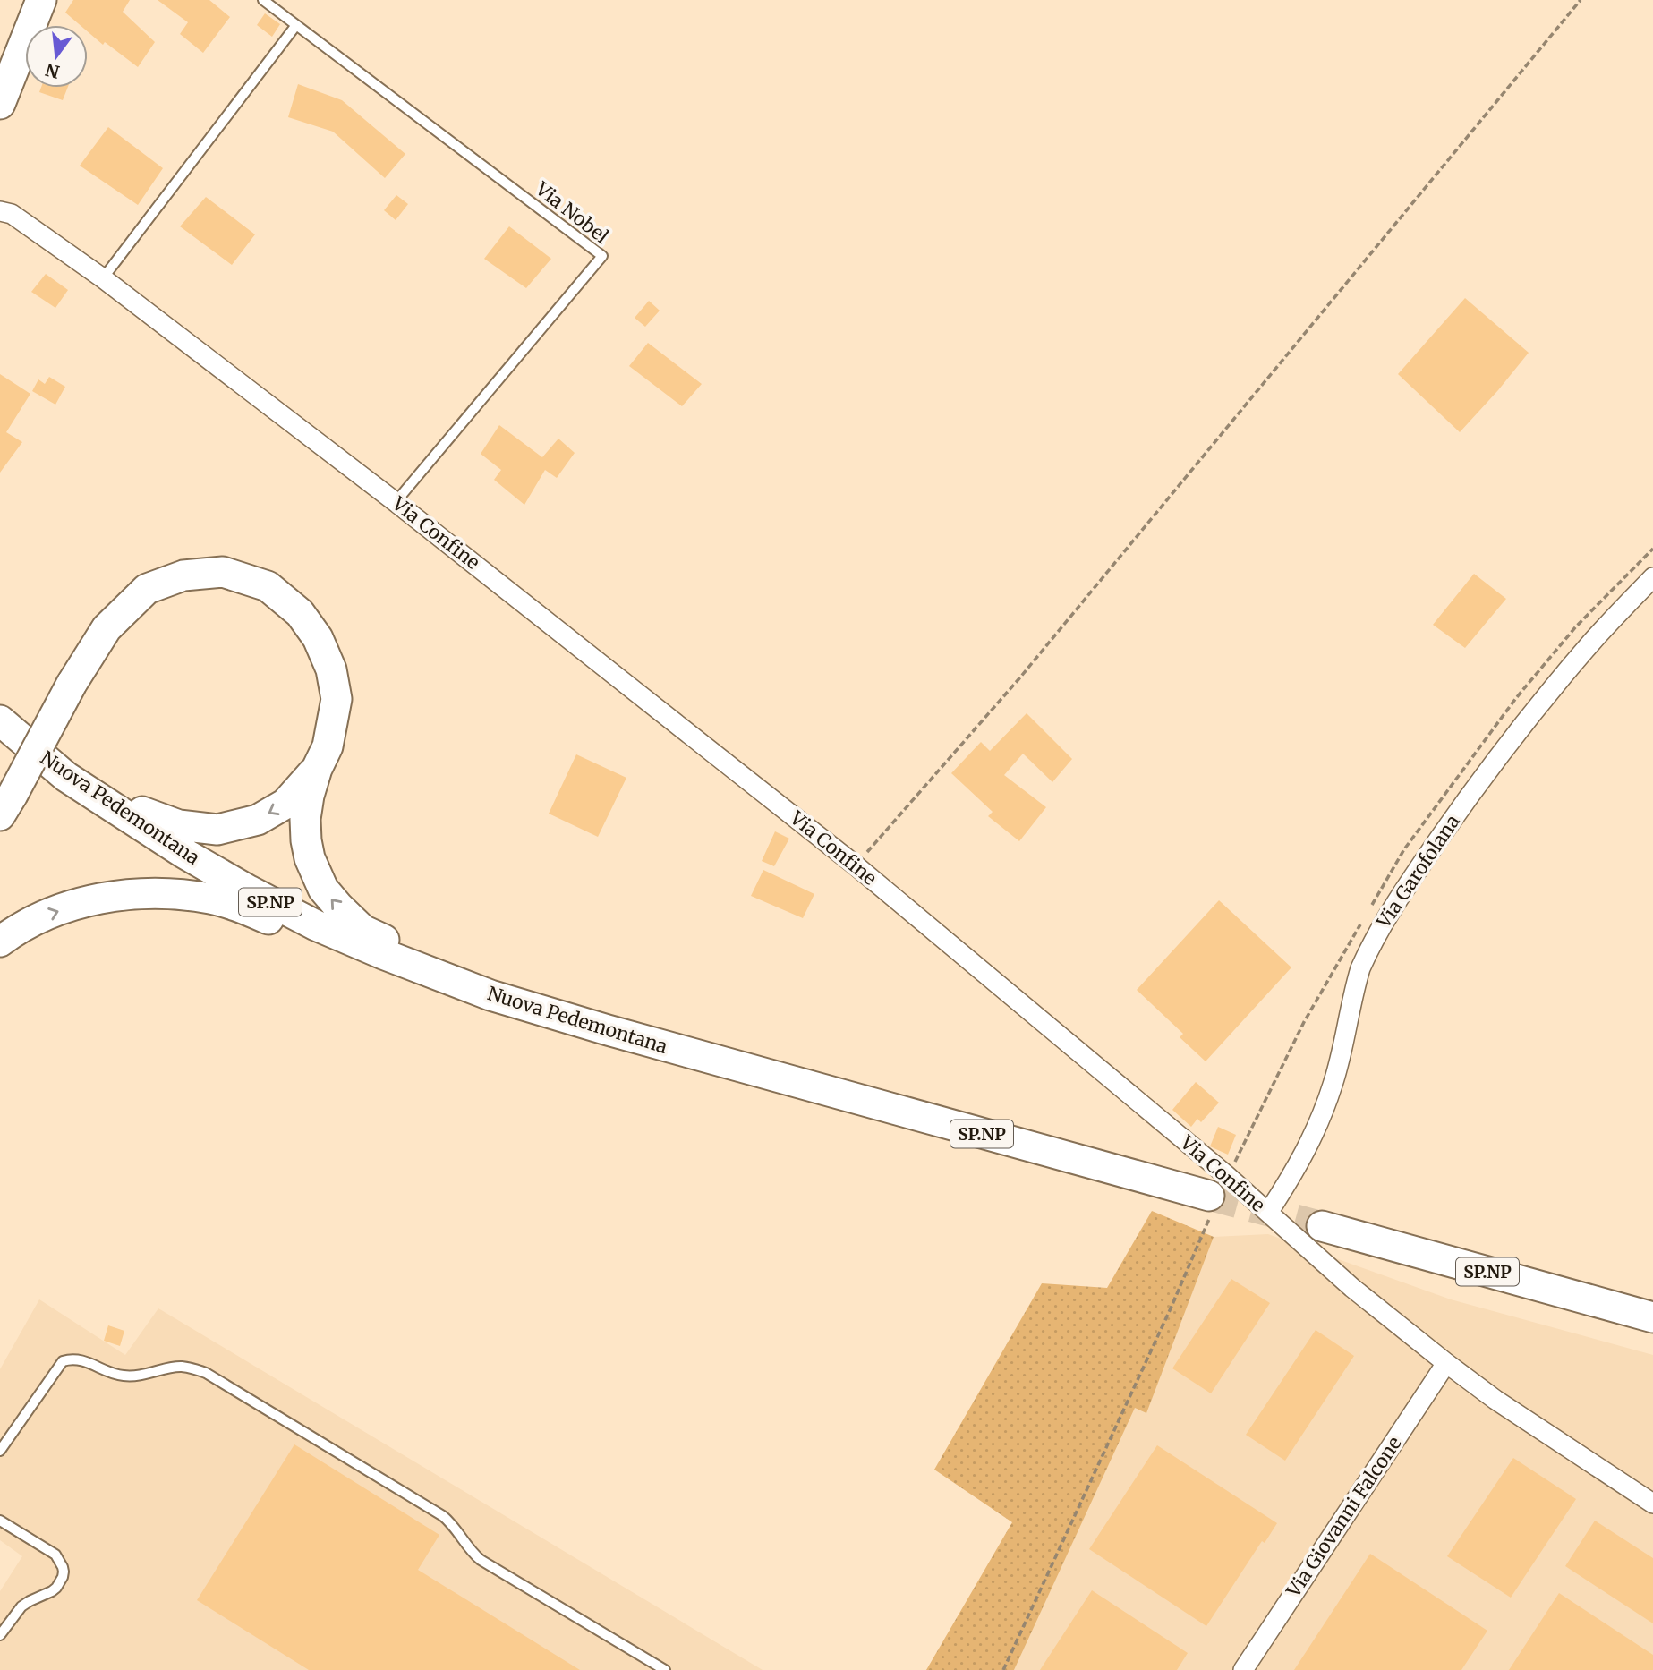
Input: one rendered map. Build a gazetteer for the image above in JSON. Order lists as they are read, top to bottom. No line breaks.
{"streets":{"main road":["Nuova Pedemontana","SP.NP"],"street":["Via Confine","Via Garofolana","Via Giovanni Falcone"],"lane":["Via Nobel"]},"crossings":[["Via Nobel","Via Confine"],["Via Confine","Via Garofolana"],["Via Confine","Via Giovanni Falcone"]],"north":"bottom"}
